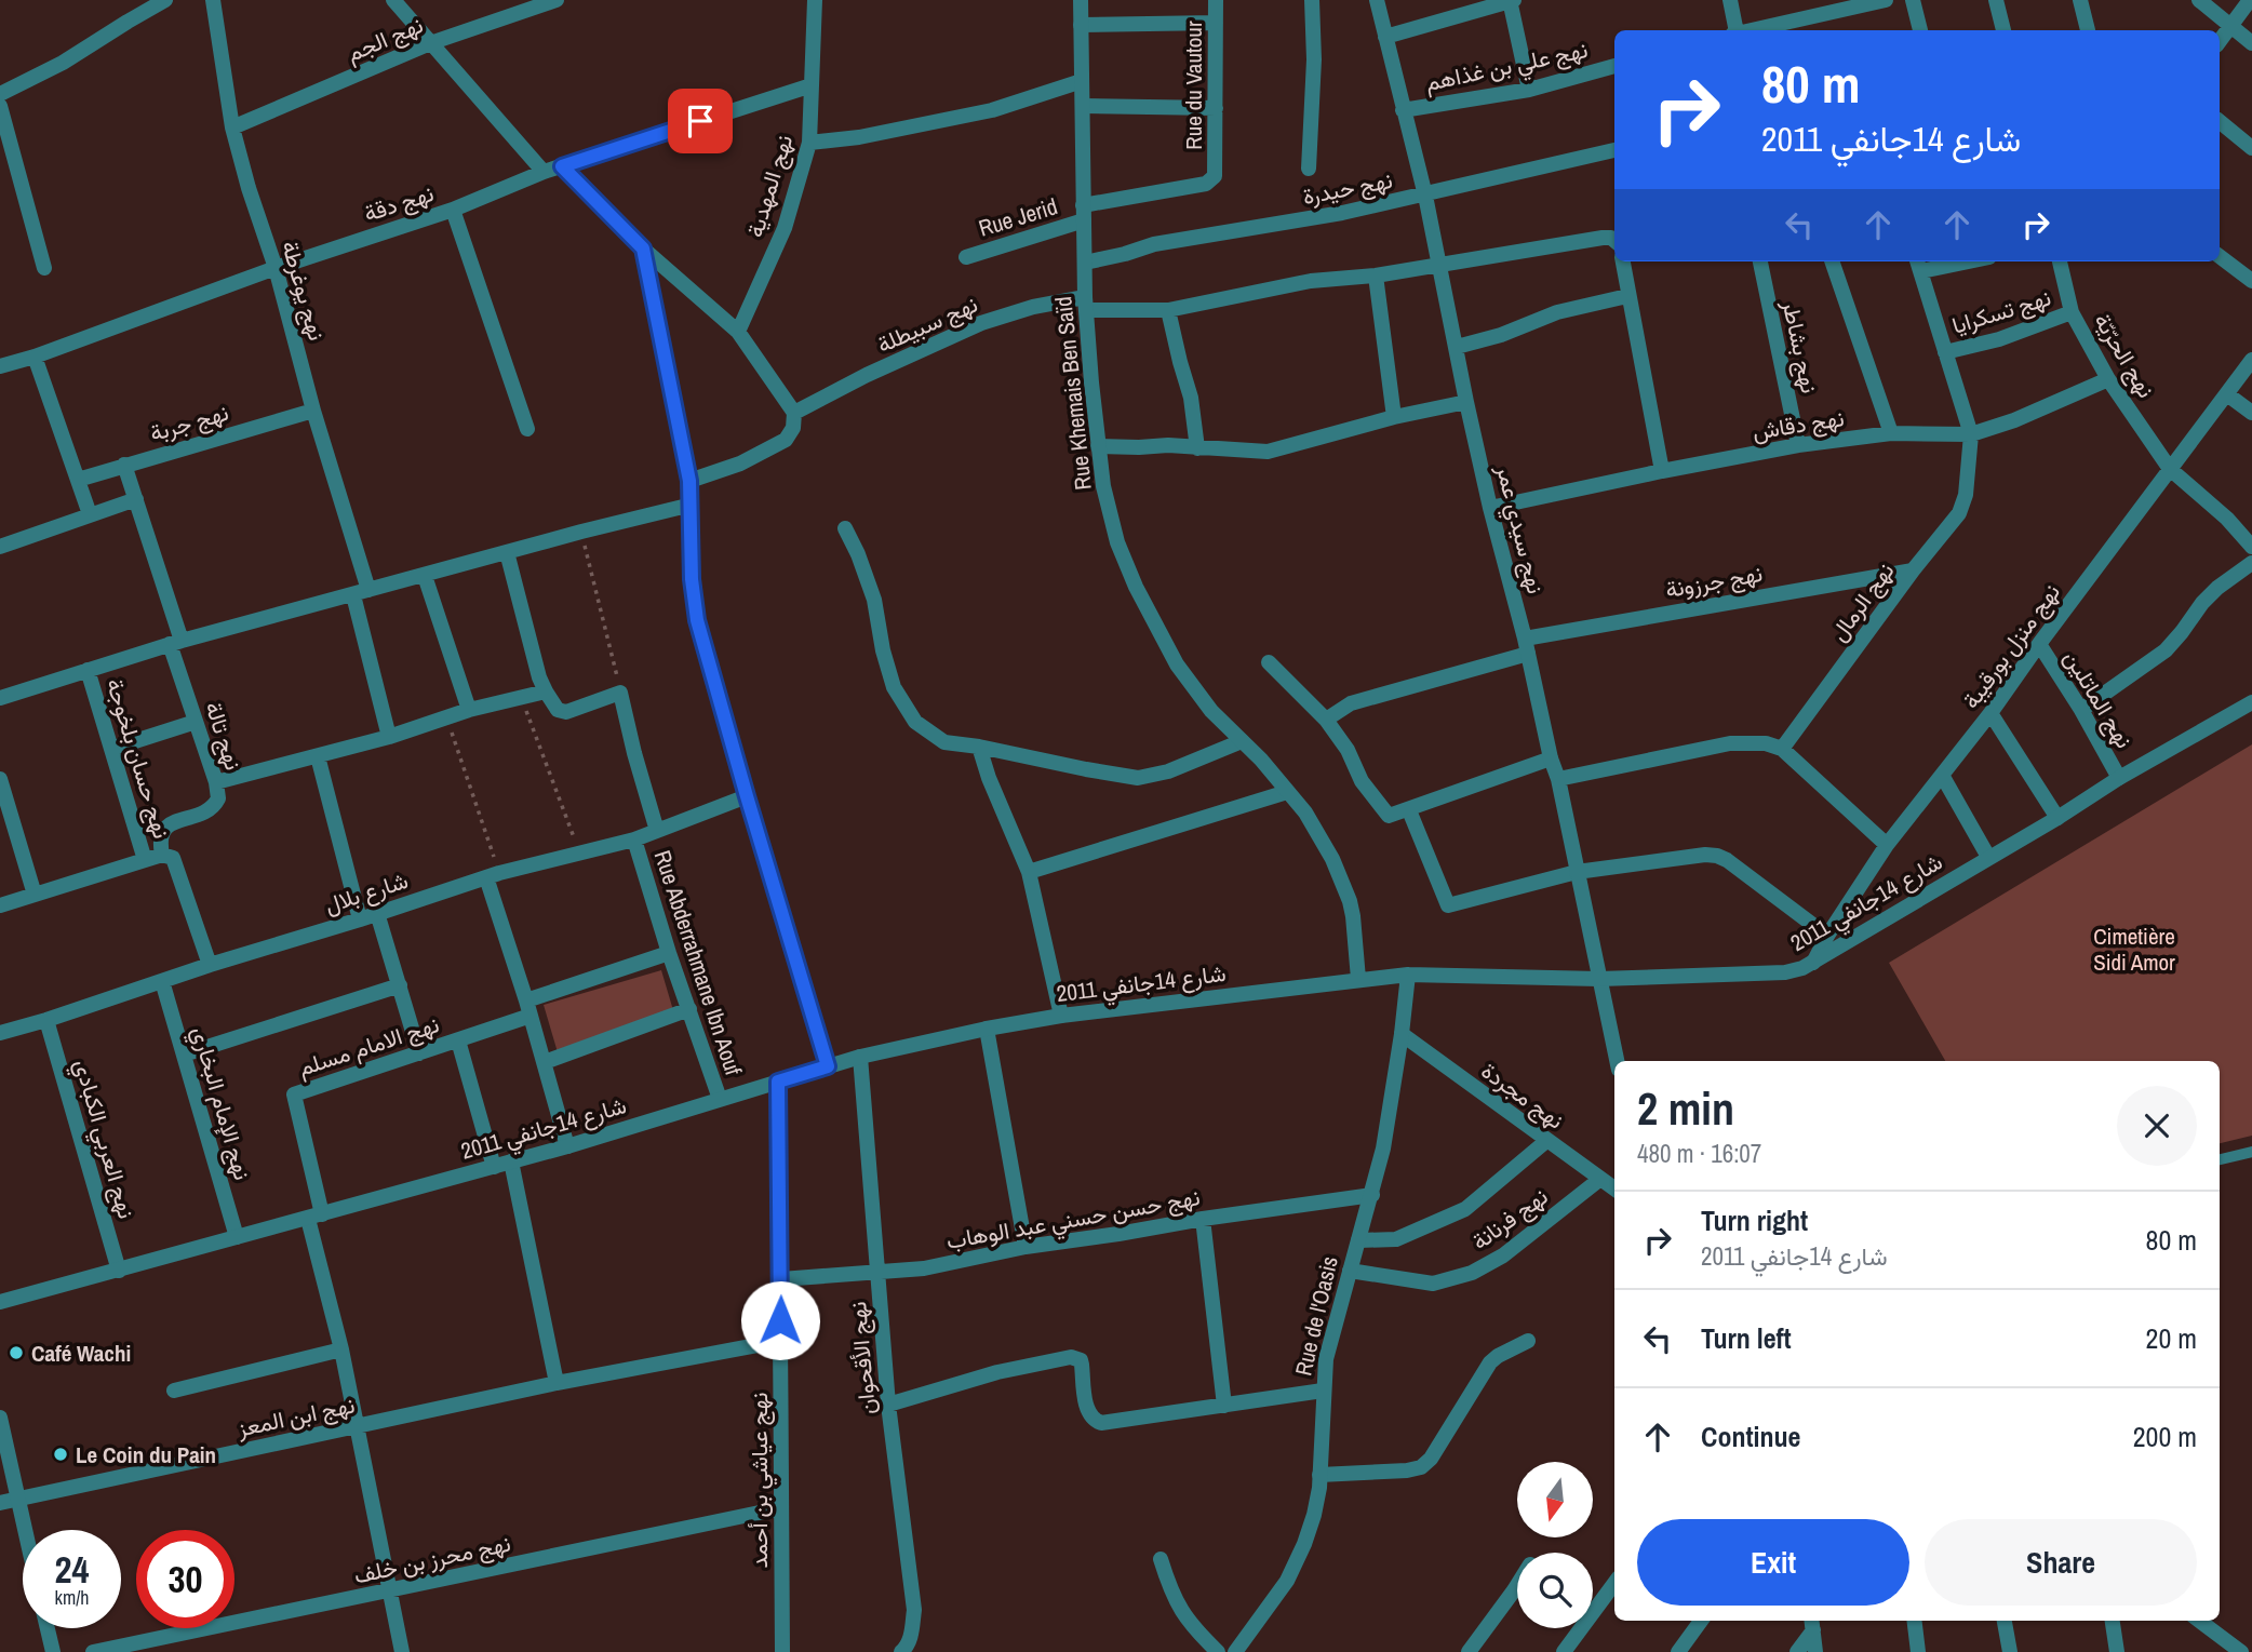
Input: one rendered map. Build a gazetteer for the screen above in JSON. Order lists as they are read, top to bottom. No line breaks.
{"streets":{"street":["نهج الجم","نهج علي بن غذاهم","Rue du Vautour","نهج المهدية","نهج حيدرة","نهج دقة","Rue Jerid","نهج يوغرطة","نهج تسكرايا","نهج سبيطلة","نهج بشاطر","نهج الحرّيّة","Rue Khemais Ben Saïd","نهج جربة","نهج دقاش","نهج سيدي عمر","نهج جرزونة","نهج الرمال","نهج منزل بورقيبة","نهج الماتلين","نهج تالة","نهج حسان بلخوجة","شارع بلال","شارع 14جانفي 2011","Rue Abderrahmane Ibn Aouf","نهج الامام مسلم","نهج مجردة","نهج الإمام البخاري","نهج العربي الكبادي","نهج حسن حسني عبد الوهاب","نهج فرنانة","Rue de l'Oasis","نهج الأقحوان","نهج ابن المعز","نهج عياشي بن أحمد","نهج محرز بن خلف"]},"crossings":[["نهج الجم","نهج يوغرطة"],["نهج علي بن غذاهم","نهج سيدي عمر"],["Rue du Vautour","Rue Jerid"],["نهج المهدية","نهج دقة"],["نهج حيدرة","Rue Khemais Ben Saïd"],["نهج حيدرة","نهج سيدي عمر"],["نهج دقة","نهج يوغرطة"],["Rue Jerid","Rue Khemais Ben Saïd"],["نهج يوغرطة","نهج جربة"],["نهج تسكرايا","نهج الحرّيّة"],["نهج تسكرايا","نهج الرمال"],["نهج سبيطلة","Rue Khemais Ben Saïd"],["نهج سبيطلة","نهج سيدي عمر"],["نهج بشاطر","نهج دقاش"],["نهج الحرّيّة","نهج دقاش"],["نهج الحرّيّة","نهج منزل بورقيبة"],["Rue Khemais Ben Saïd","شارع 14جانفي 2011"],["نهج جربة","نهج تالة"],["نهج دقاش","نهج سيدي عمر"],["نهج دقاش","نهج الرمال"],["نهج سيدي عمر","نهج جرزونة"],["نهج سيدي عمر","شارع 14جانفي 2011"],["نهج جرزونة","نهج الرمال"],["نهج منزل بورقيبة","نهج الماتلين"],["نهج منزل بورقيبة","شارع 14جانفي 2011"],["نهج الماتلين","شارع 14جانفي 2011"],["شارع بلال","Rue Abderrahmane Ibn Aouf"],["شارع بلال","نهج الإمام البخاري"],["شارع بلال","نهج العربي الكبادي"],["شارع 14جانفي 2011","Rue Abderrahmane Ibn Aouf"],["شارع 14جانفي 2011","نهج الامام مسلم"],["شارع 14جانفي 2011","نهج الإمام البخاري"],["شارع 14جانفي 2011","نهج العربي الكبادي"],["شارع 14جانفي 2011","Rue de l'Oasis"],["شارع 14جانفي 2011","نهج الأقحوان"],["شارع 14جانفي 2011","نهج عياشي بن أحمد"],["Rue Abderrahmane Ibn Aouf","نهج الامام مسلم"],["نهج مجردة","نهج فرنانة"],["نهج مجردة","Rue de l'Oasis"],["نهج حسن حسني عبد الوهاب","Rue de l'Oasis"],["نهج حسن حسني عبد الوهاب","نهج الأقحوان"],["نهج حسن حسني عبد الوهاب","نهج عياشي بن أحمد"],["نهج فرنانة","Rue de l'Oasis"],["نهج ابن المعز","نهج عياشي بن أحمد"],["نهج عياشي بن أحمد","نهج محرز بن خلف"]],"parks":["Cimetière Sidi Amor"],"places":["Café Wachi","Le Coin du Pain"],"north":"bottom","page":{"turn":["80 m","شارع 14جانفي 2011"],"heading":["2 min","480 m · 16:07"],"list":[{"name":"Turn right","note":"شارع 14جانفي 2011","value":"80 m"},{"name":"Turn left","value":"20 m"},{"name":"Continue","value":"200 m"}],"buttons":["Exit","Share"],"speed":"24 km/h","limit":"30"}}
